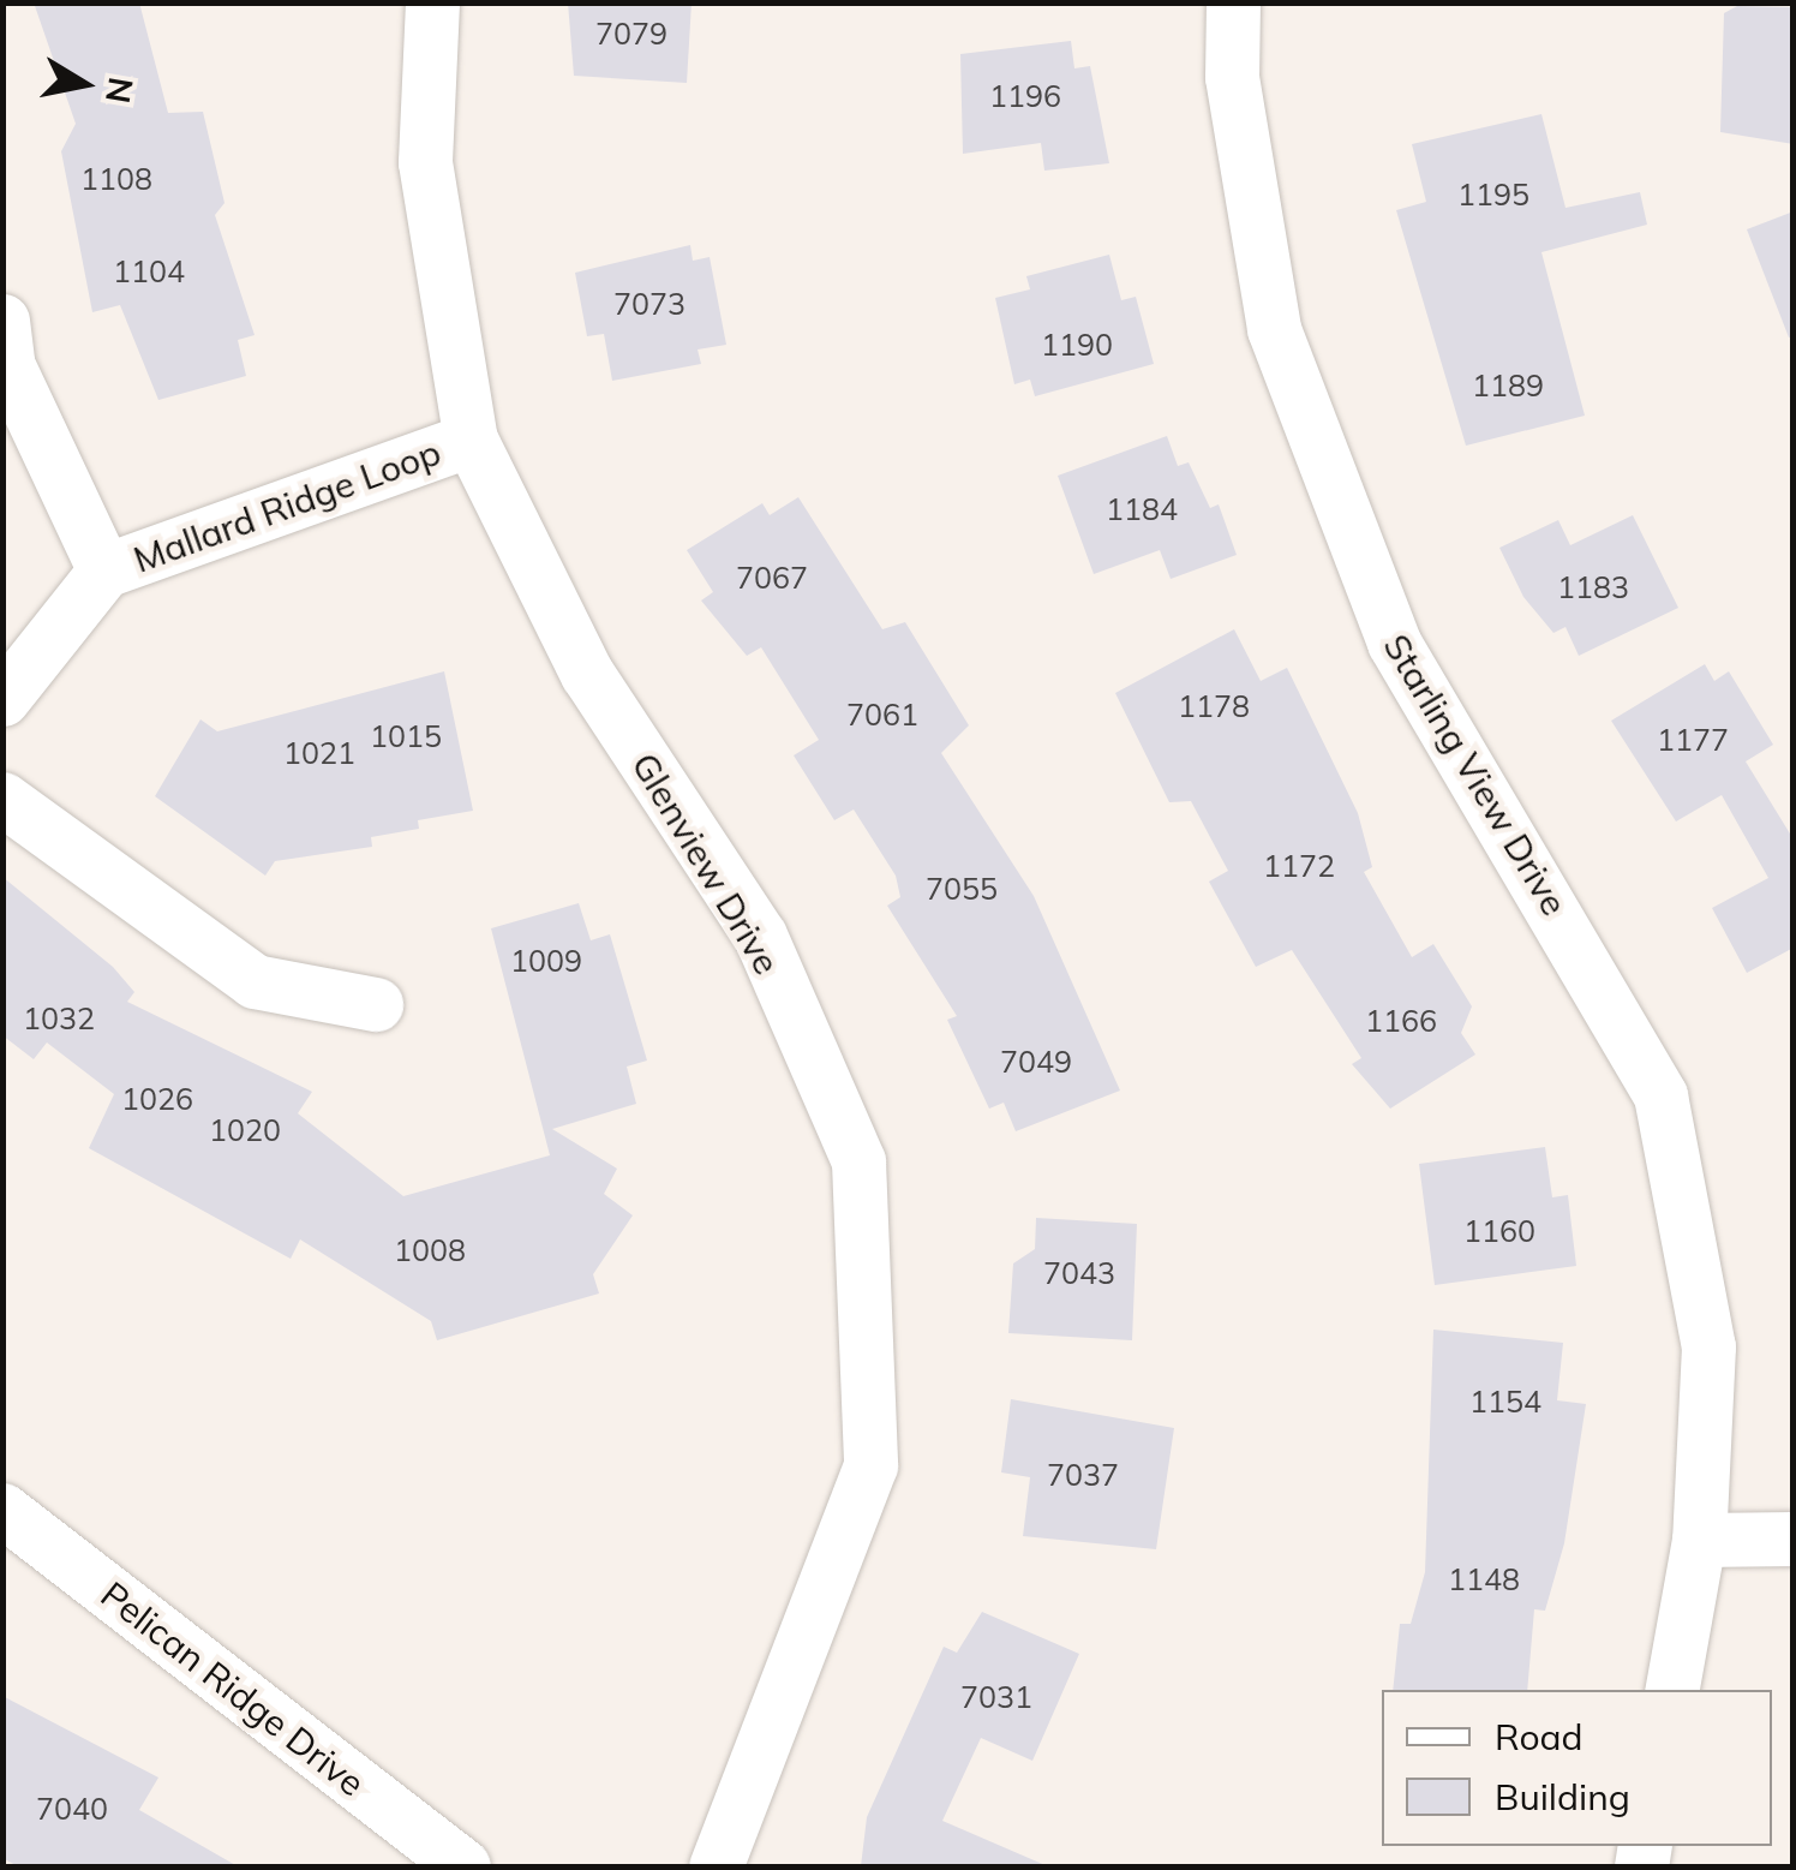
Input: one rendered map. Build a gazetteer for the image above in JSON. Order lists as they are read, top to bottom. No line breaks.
{"streets":{"street":["Mallard Ridge Loop","Starling View Drive","Glenview Drive","Pelican Ridge Drive"]},"crossings":[["Mallard Ridge Loop","Glenview Drive"]],"house_numbers":["7079","1196","1108","1195","1104","7073","1190","1189","1184","7067","1183","1178","7061","1015","1177","1021","1172","7055","1009","1032","1166","7049","1026","1020","1160","1008","7043","1154","7037","1148","7031","7040"],"legend":["Road","Building"],"north":"right"}
